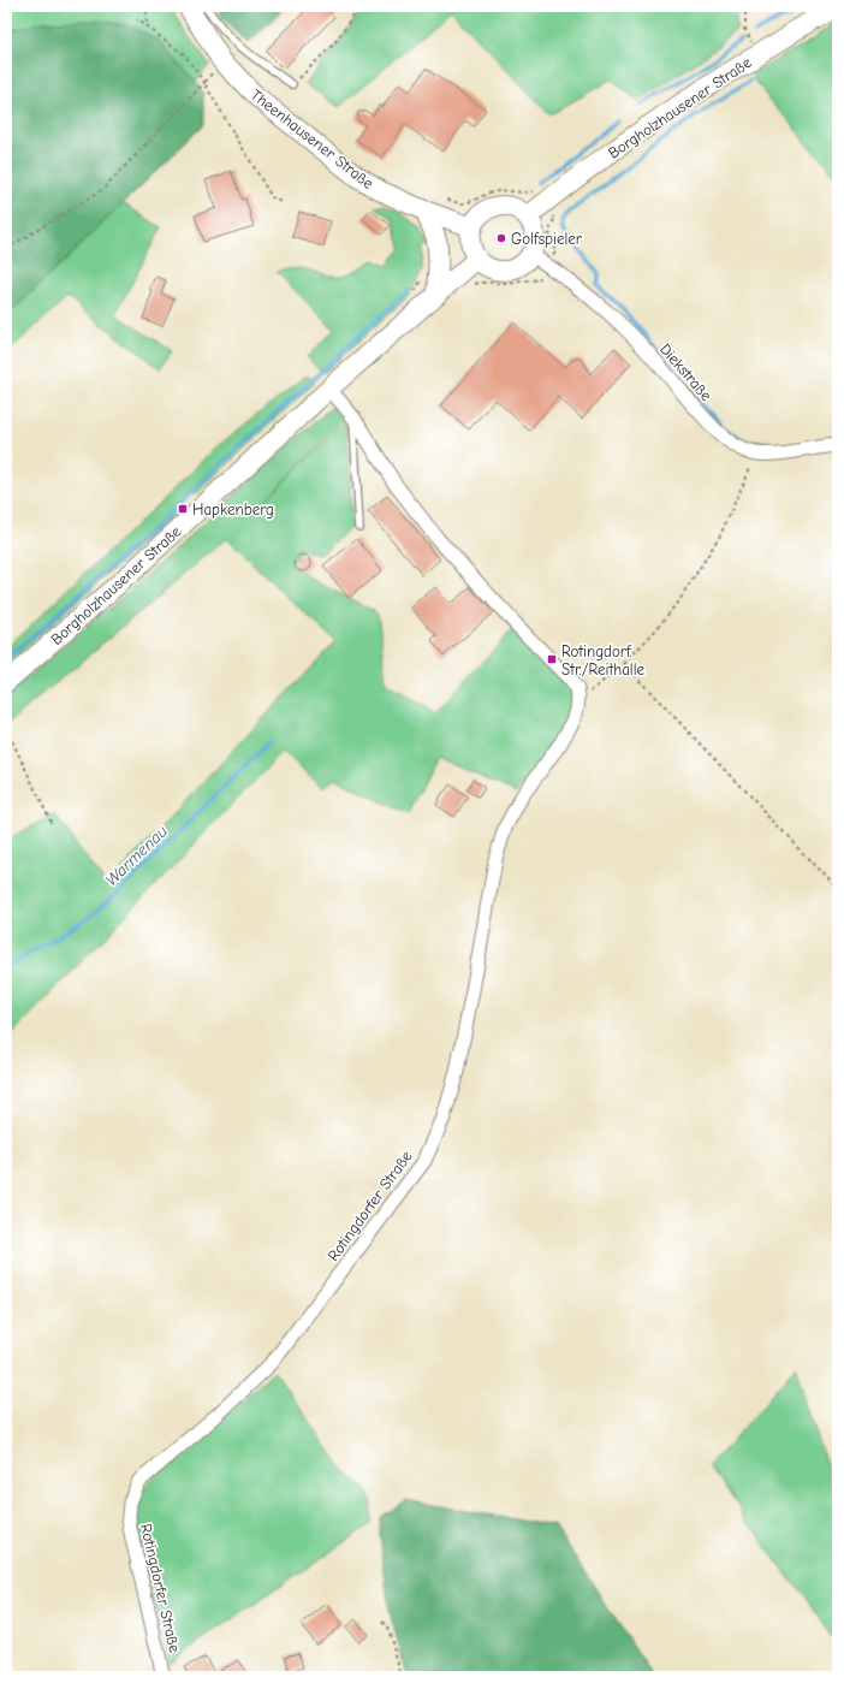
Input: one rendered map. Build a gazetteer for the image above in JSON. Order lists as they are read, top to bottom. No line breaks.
{"streets":{"main road":["Borgholzhausener Straße","Theenhausener Straße"],"street":["Diekstraße","Rotingdorfer Straße"]},"crossings":[["Borgholzhausener Straße","Theenhausener Straße"],["Borgholzhausener Straße","Diekstraße"],["Theenhausener Straße","Diekstraße"]],"water":["Warmenau"],"places":{"other":["Golfspieler"],"transit":["Hapkenberg","Rotingdorf. Str./Reithalle"]}}
